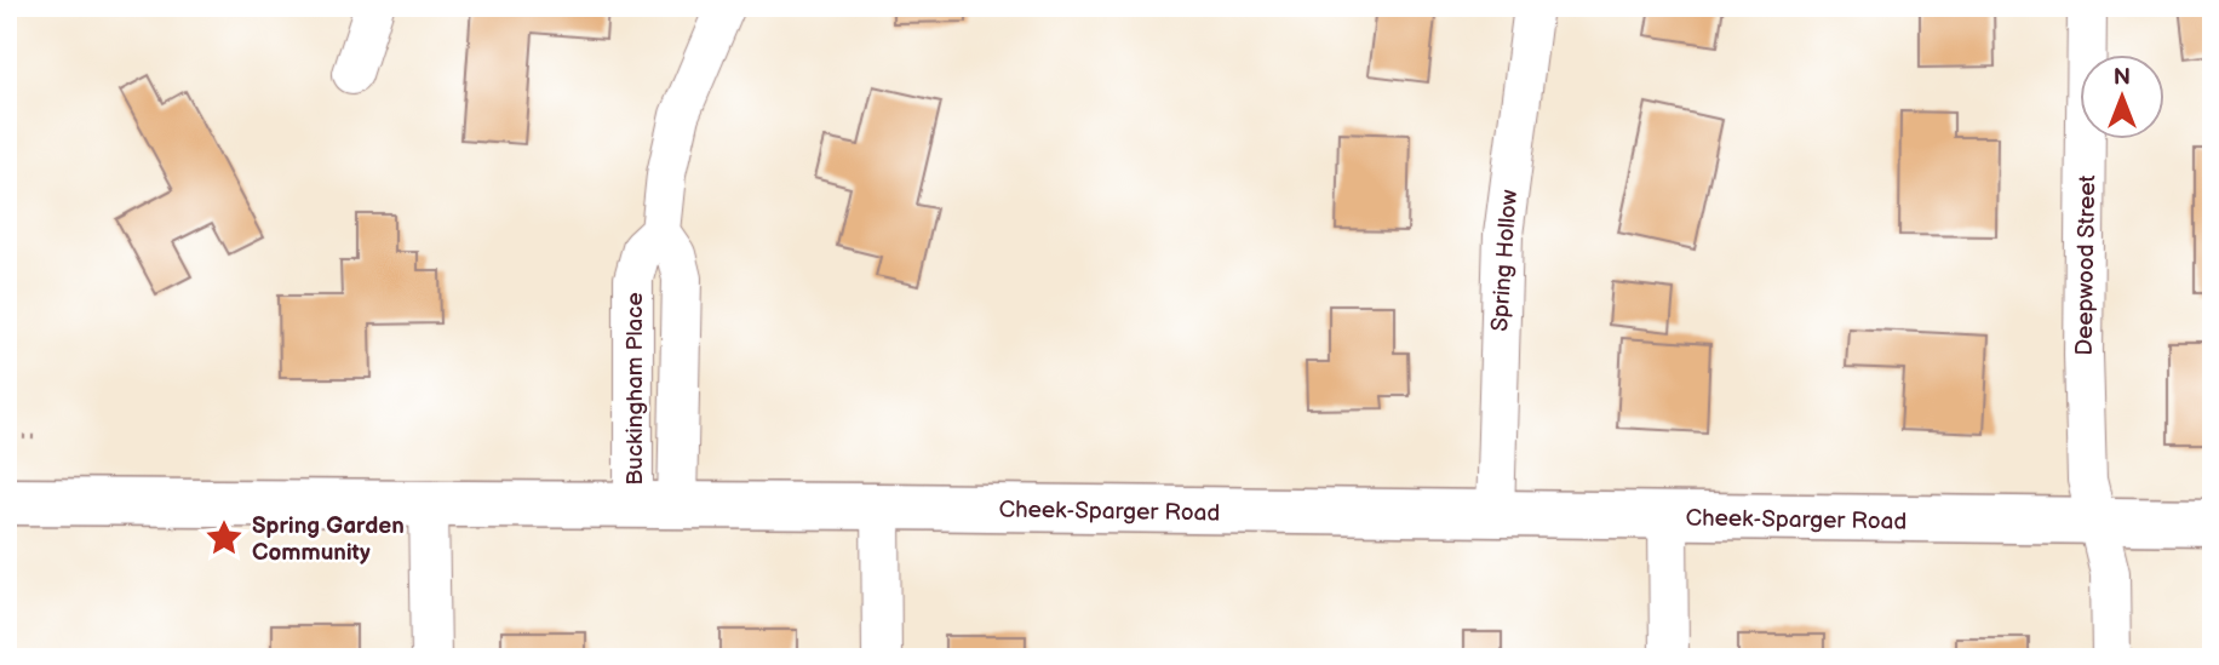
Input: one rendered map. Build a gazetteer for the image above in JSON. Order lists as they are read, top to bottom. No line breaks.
{"streets":{"main road":["Cheek-Sparger Road"],"street":["Spring Hollow","Deepwood Street","Buckingham Place"]},"crossings":[["Spring Hollow","Cheek-Sparger Road"],["Deepwood Street","Cheek-Sparger Road"],["Buckingham Place","Cheek-Sparger Road"]],"places":{"place":["Spring Garden Community"]},"north":"top"}
